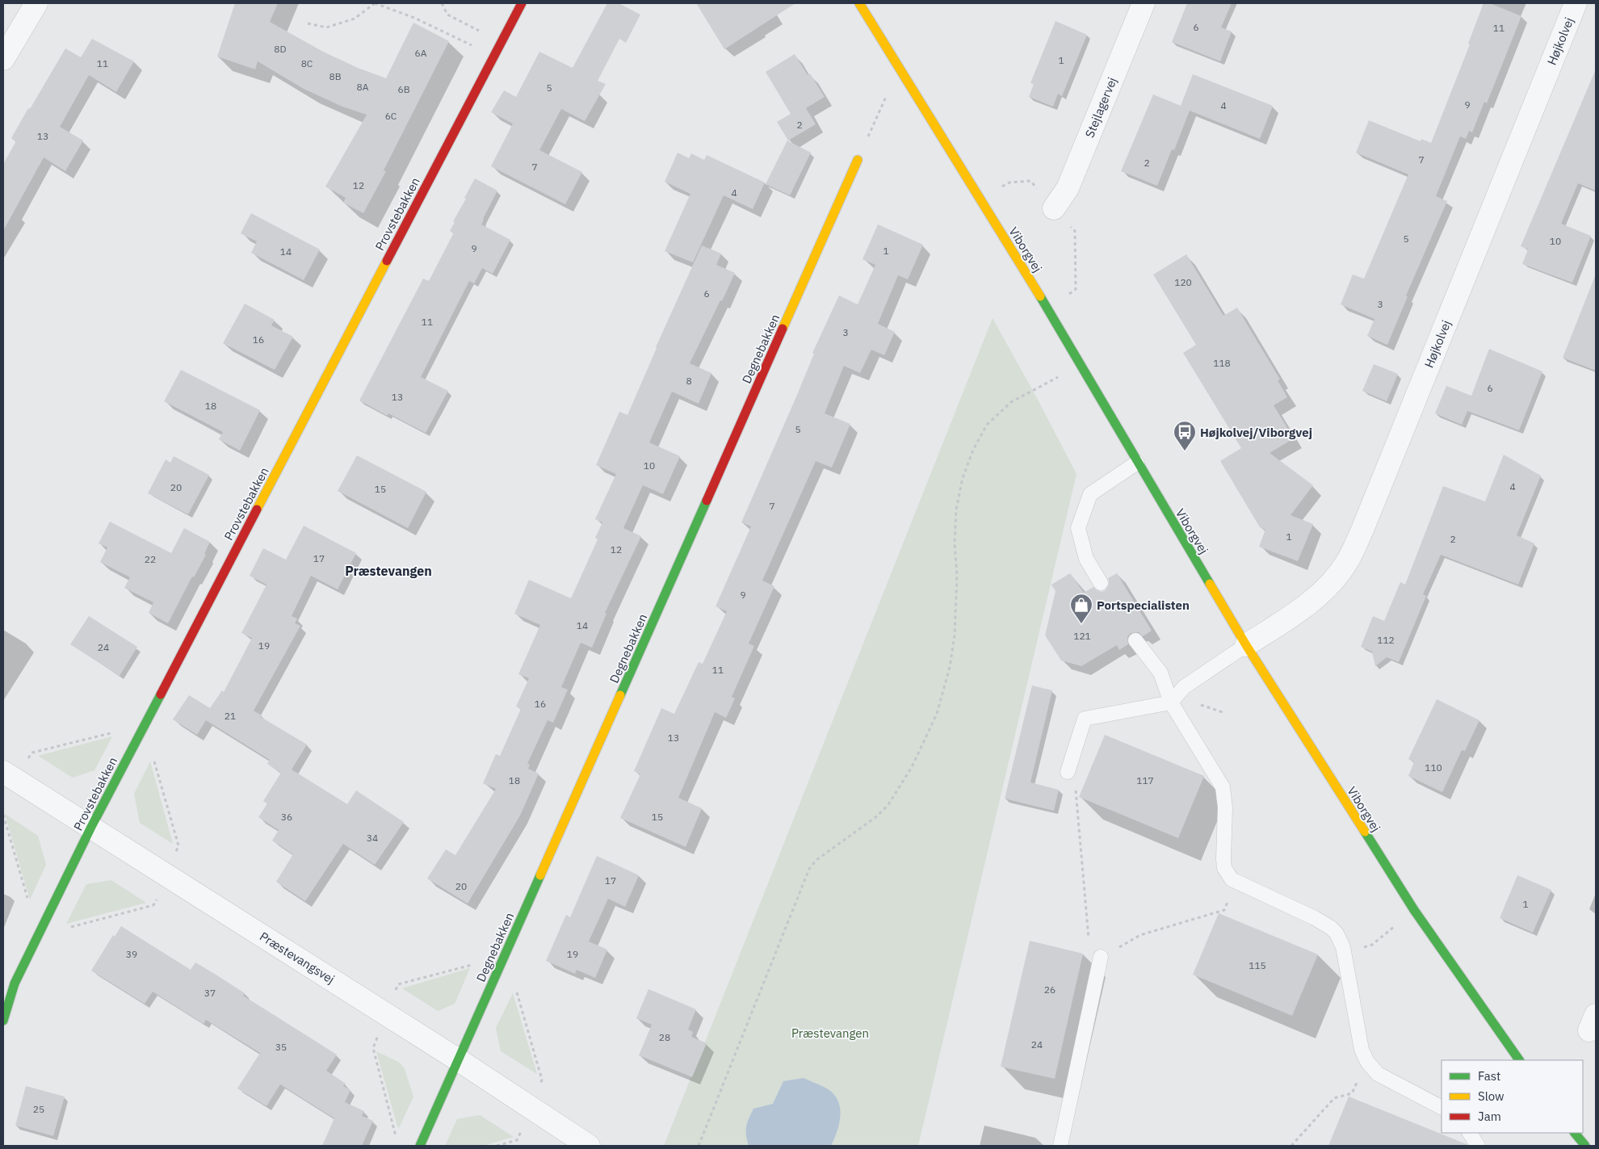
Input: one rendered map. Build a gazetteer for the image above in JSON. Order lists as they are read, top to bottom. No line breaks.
{"streets":{"street":["Højkolvej","Stejlagervej","Provstebakken","Viborgvej","Degnebakken","Præstevangsvej"]},"crossings":[["Højkolvej","Viborgvej"],["Provstebakken","Præstevangsvej"],["Degnebakken","Præstevangsvej"]],"districts":["Præstevangen"],"parks":["Præstevangen"],"places":{"bus stop":["Højkolvej/Viborgvej"],"shop":["Portspecialisten"]},"house_numbers":["6","11","8D","6A","1","11","8C","8B","8A","5","6B","9","4","6C","2","13","7","2","7","12","4","5","10","9","1","14","120","6","3","11","3","16","118","8","6","13","18","5","10","4","20","15","7","1","2","12","17","22","9","14","121","112","19","24","11","16","21","13","110","18","117","36","15","34","17","20","1","39","19","115","26","37","28","24","35","25"],"legend":["Fast","Slow","Jam"]}
